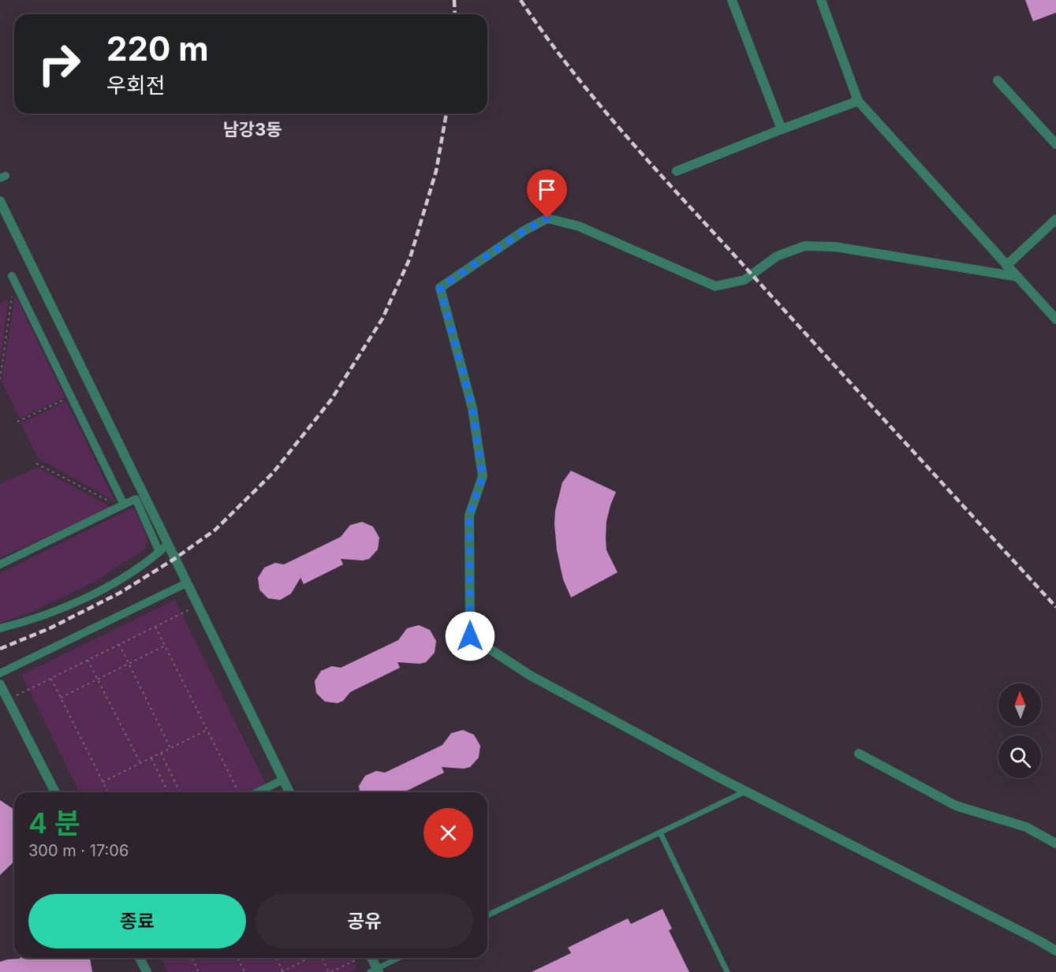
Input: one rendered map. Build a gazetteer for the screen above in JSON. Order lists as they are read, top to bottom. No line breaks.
{"districts":["남강3동"],"north":"top","page":{"turn":["220 m","우회전"],"heading":["4 분","300 m · 17:06"],"buttons":["종료","공유"]}}
